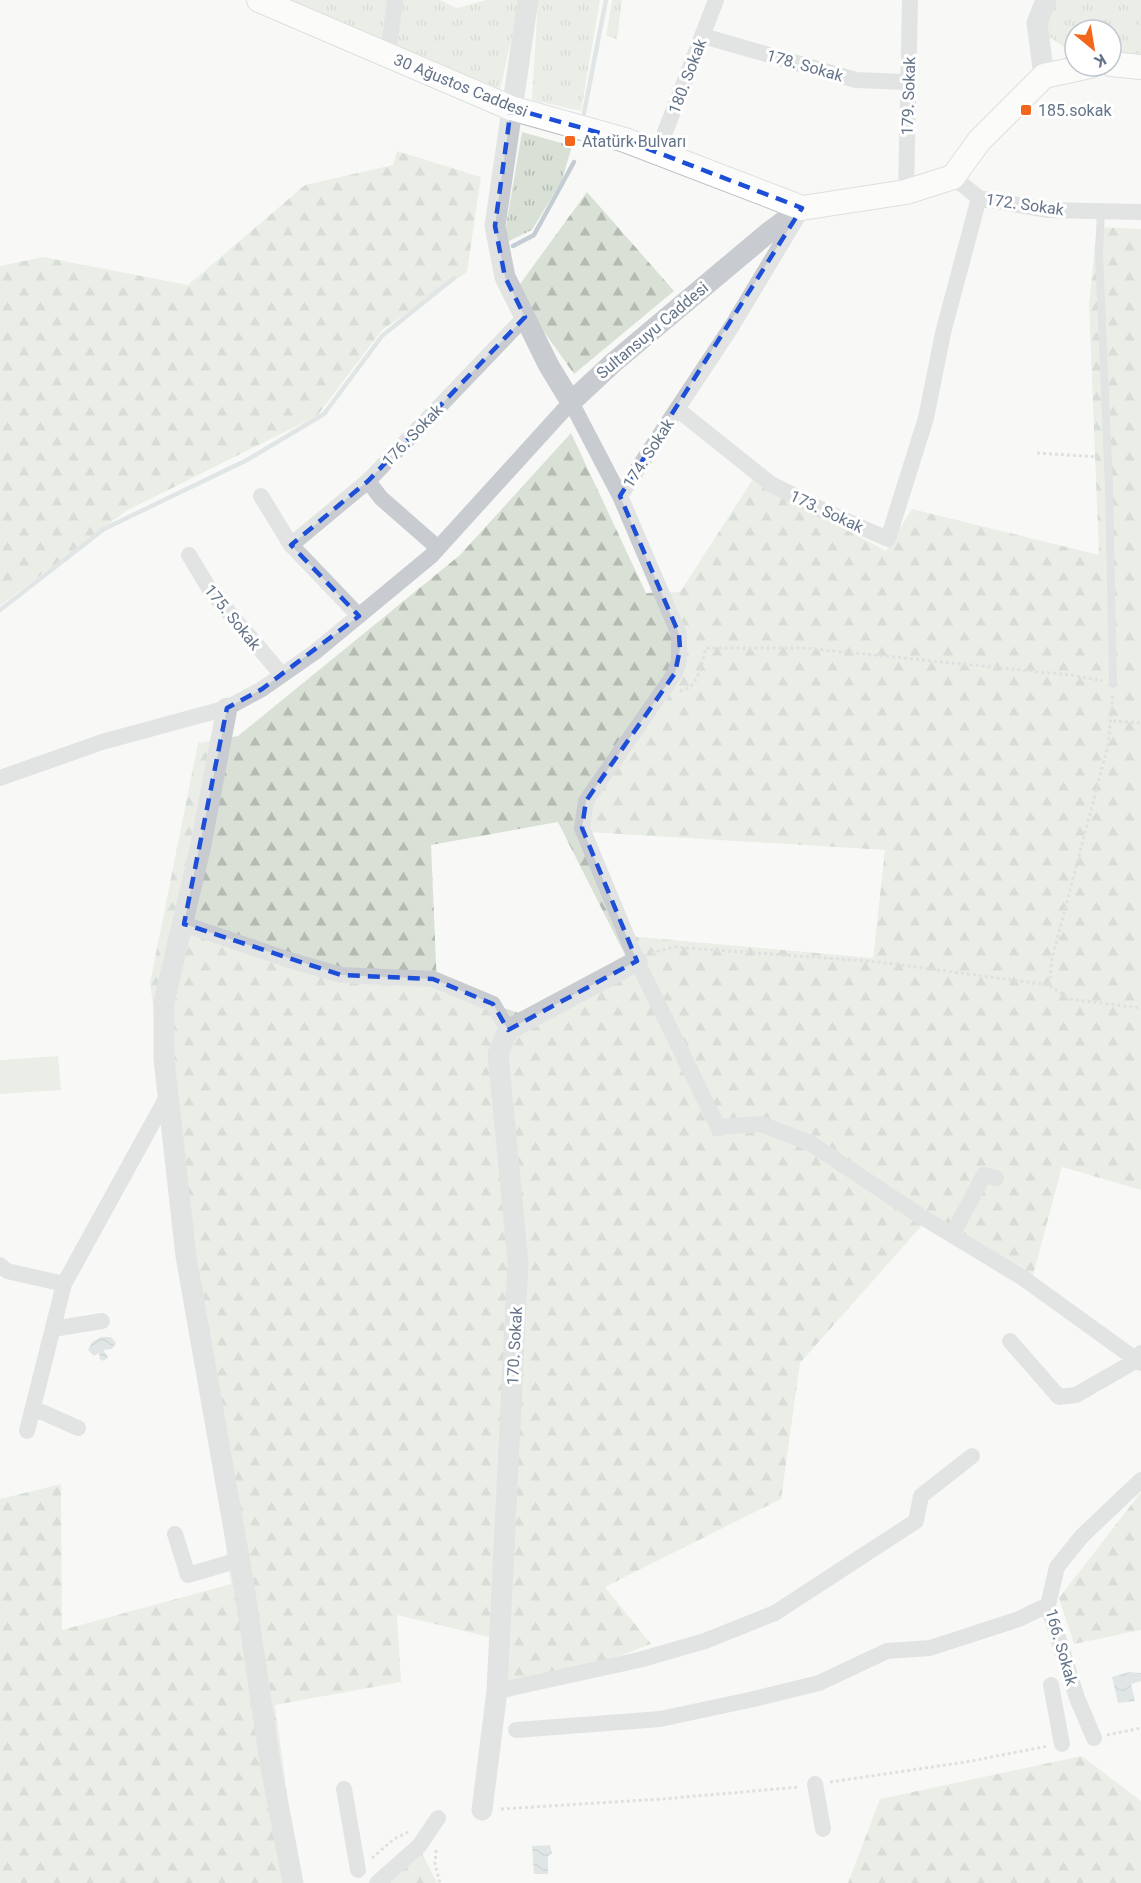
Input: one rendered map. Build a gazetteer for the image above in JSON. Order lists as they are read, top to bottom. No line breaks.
{"streets":{"main road":["30 Ağustos Caddesi","Sultansuyu Caddesi"],"street":["178. Sokak","180. Sokak","179. Sokak","172. Sokak","176. Sokak","174. Sokak","173. Sokak","175. Sokak","170. Sokak","166. Sokak"]},"crossings":[["178. Sokak","180. Sokak"],["178. Sokak","179. Sokak"],["180. Sokak","30 Ağustos Caddesi"],["30 Ağustos Caddesi","Sultansuyu Caddesi"],["179. Sokak","Sultansuyu Caddesi"],["172. Sokak","Sultansuyu Caddesi"],["172. Sokak","173. Sokak"],["174. Sokak","173. Sokak"]],"places":{"transit":["185.sokak","Atatürk Bulvarı"]},"north":"bottom right"}
